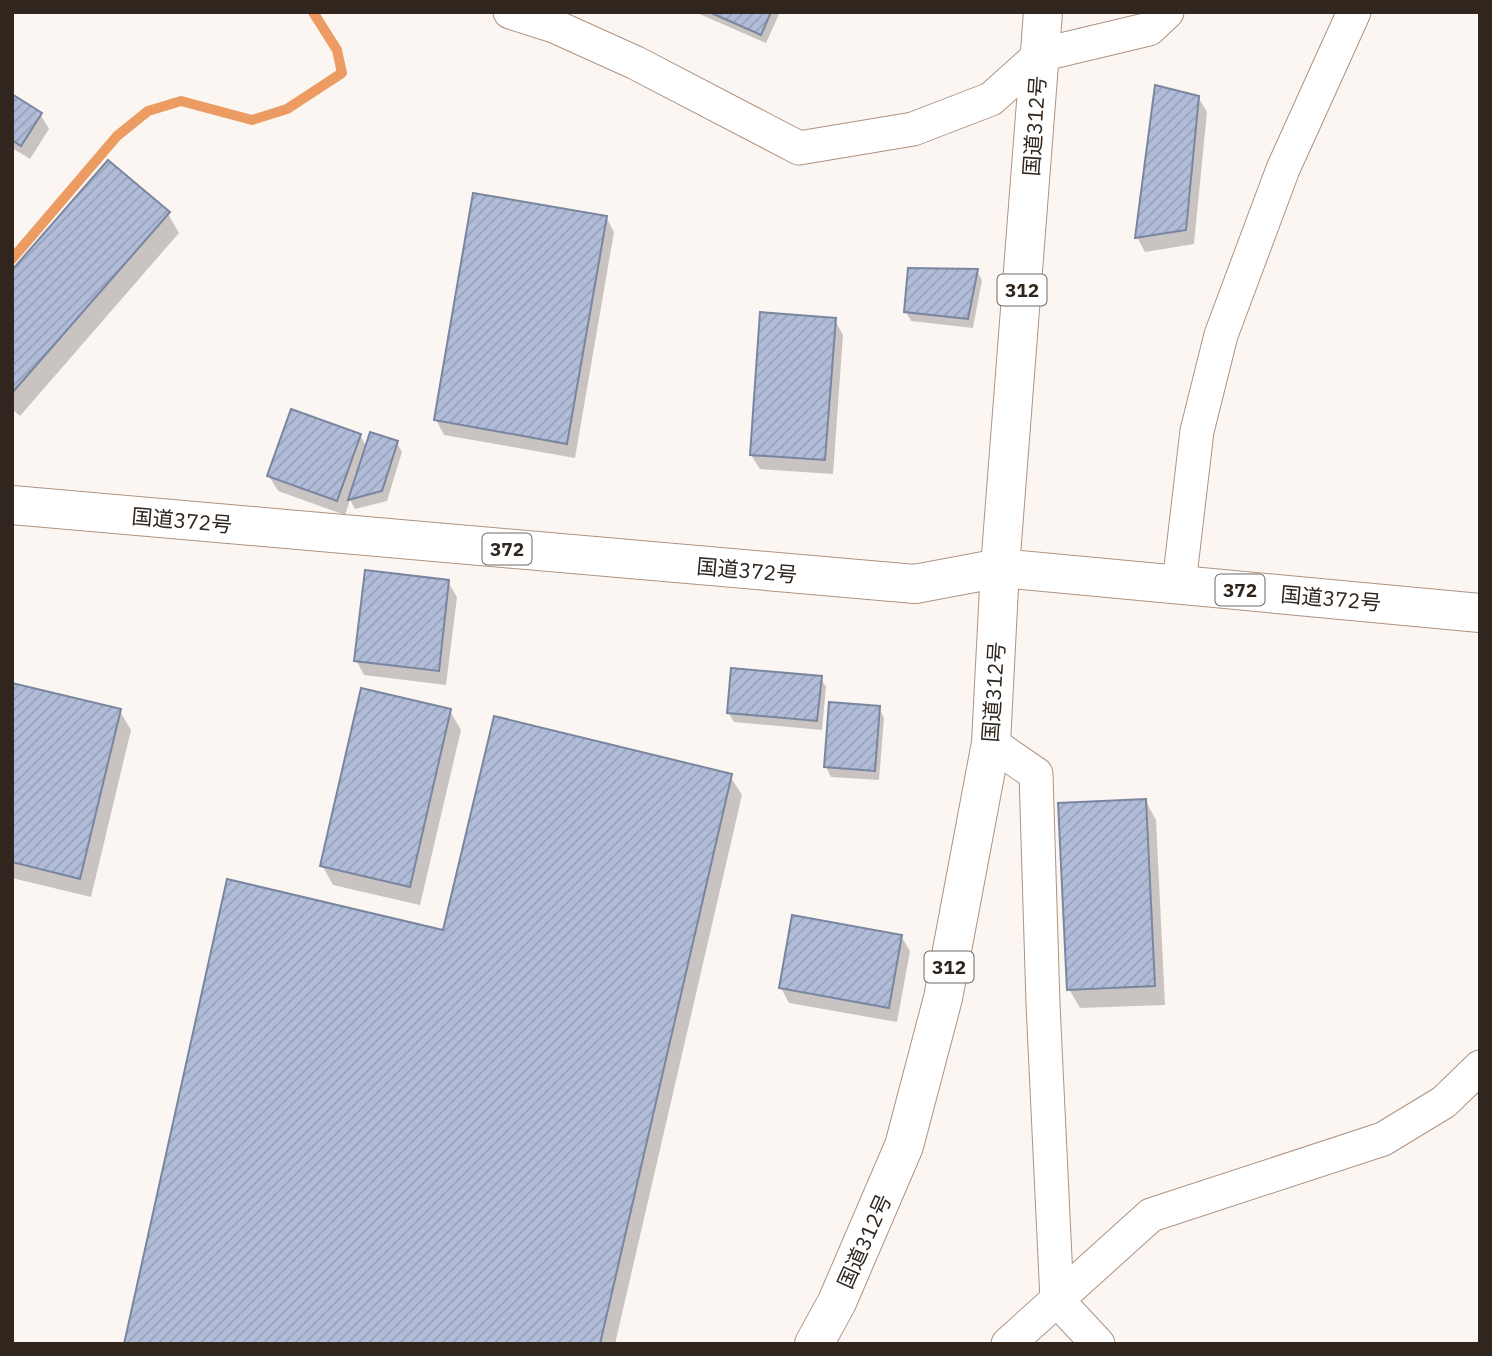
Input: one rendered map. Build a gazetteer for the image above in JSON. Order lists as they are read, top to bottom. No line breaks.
{"streets":{"highway":["国道312号","312","国道372号","372"]},"crossings":[["国道312号","国道372号"]]}
